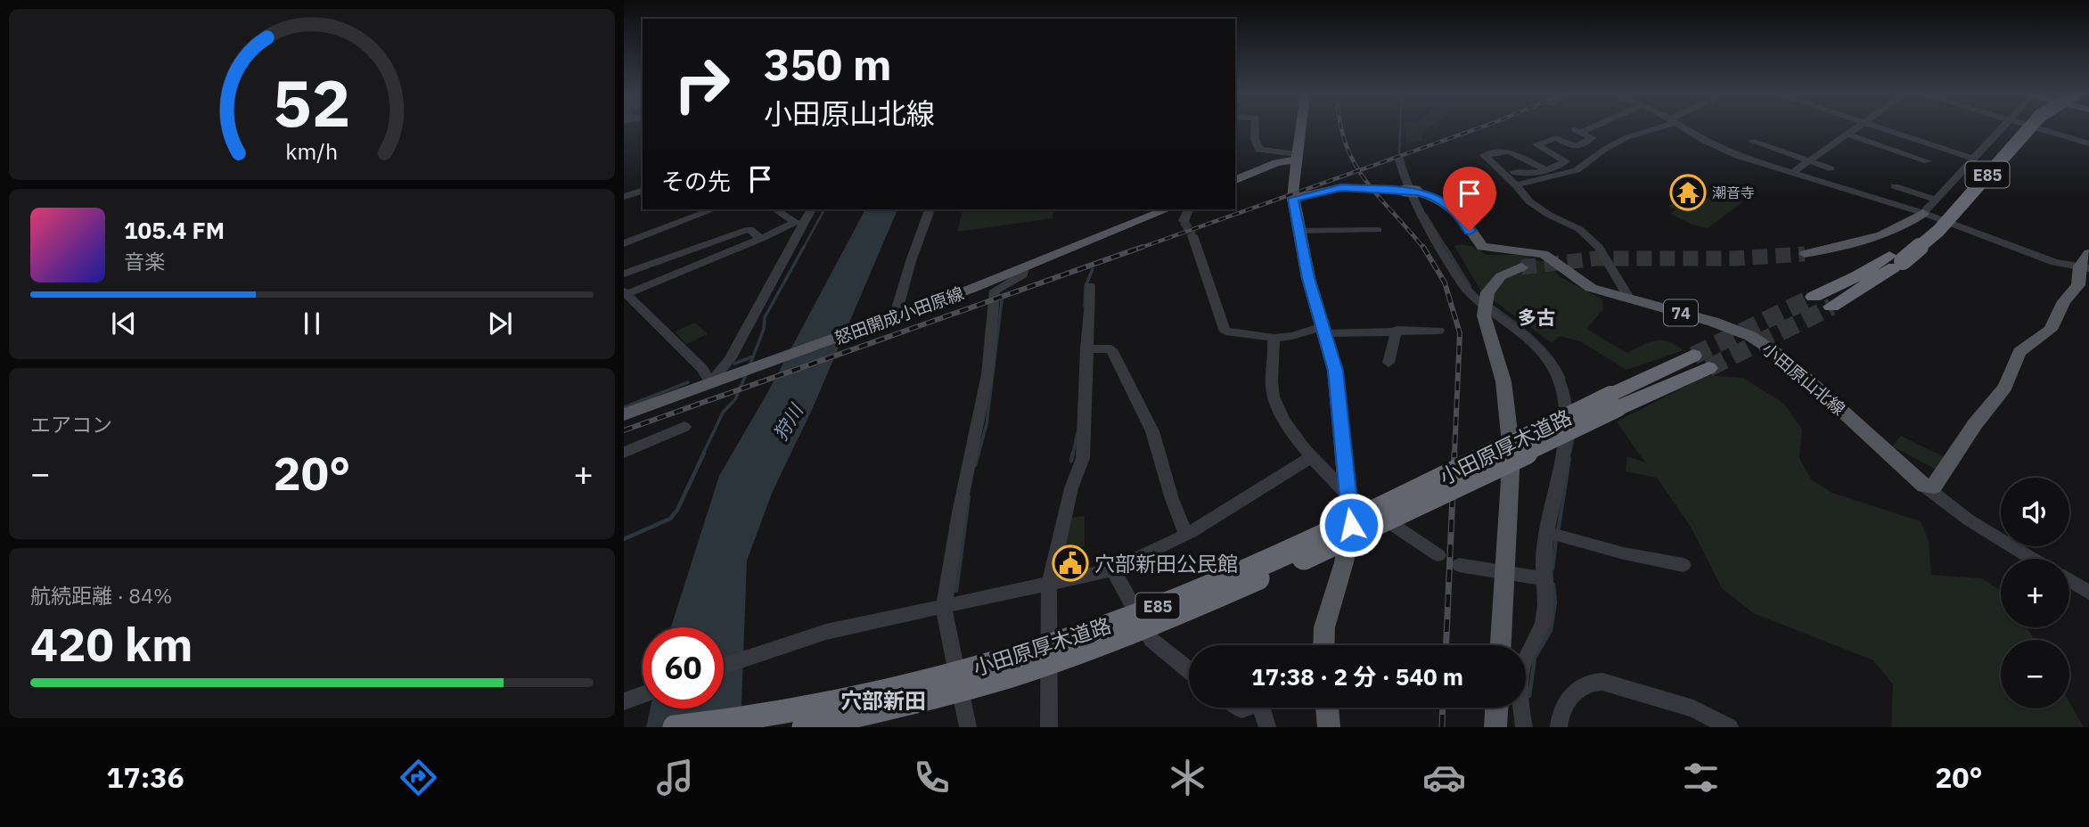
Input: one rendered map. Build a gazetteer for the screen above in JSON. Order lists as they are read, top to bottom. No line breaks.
{"streets":{"highway":["E85","小田原厚木道路"],"main road":["74","怒田開成小田原線","小田原山北線"]},"districts":["多古","穴部新田"],"water":["狩川"],"places":{"temple":["潮音寺"],"public building":["穴部新田公民館"]},"page":{"turn":["350 m","小田原山北線"],"then":"その先","song":["105.4 FM","音楽"],"tile":["エアコン",["航続距離 · 84%","420 km"]],"heat":["−","20°","+"],"map_buttons":["+","−"],"limit":"60","trip":"17:38 · 2 分 · 540 m","tabs":["17:36","20°"],"gauge":["52","km/h"]}}
